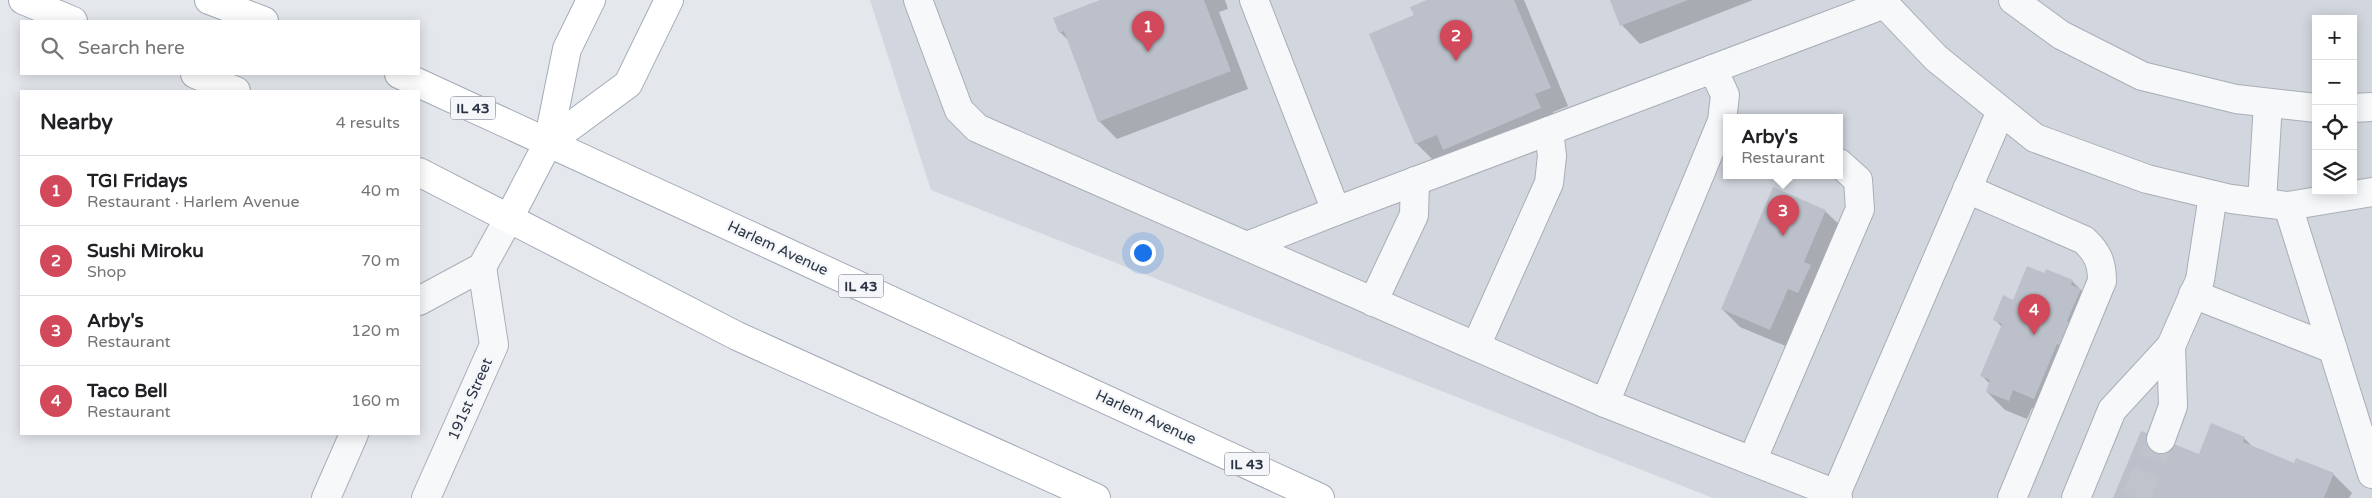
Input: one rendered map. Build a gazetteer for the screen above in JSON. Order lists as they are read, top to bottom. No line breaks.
{"streets":{"main road":["IL 43","Harlem Avenue"],"street":["191st Street"]},"page":{"pins":["1","2","3","4"],"map_buttons":["+","−"],"search":"Search here","heading":["Nearby","4 results"],"popup":["Arby's","Restaurant"],"list":[{"mark":"1","name":"TGI Fridays","note":"Restaurant · Harlem Avenue","value":"40 m"},{"mark":"2","name":"Sushi Miroku","note":"Shop","value":"70 m"},{"mark":"3","name":"Arby's","note":"Restaurant","value":"120 m"},{"mark":"4","name":"Taco Bell","note":"Restaurant","value":"160 m"}]}}
